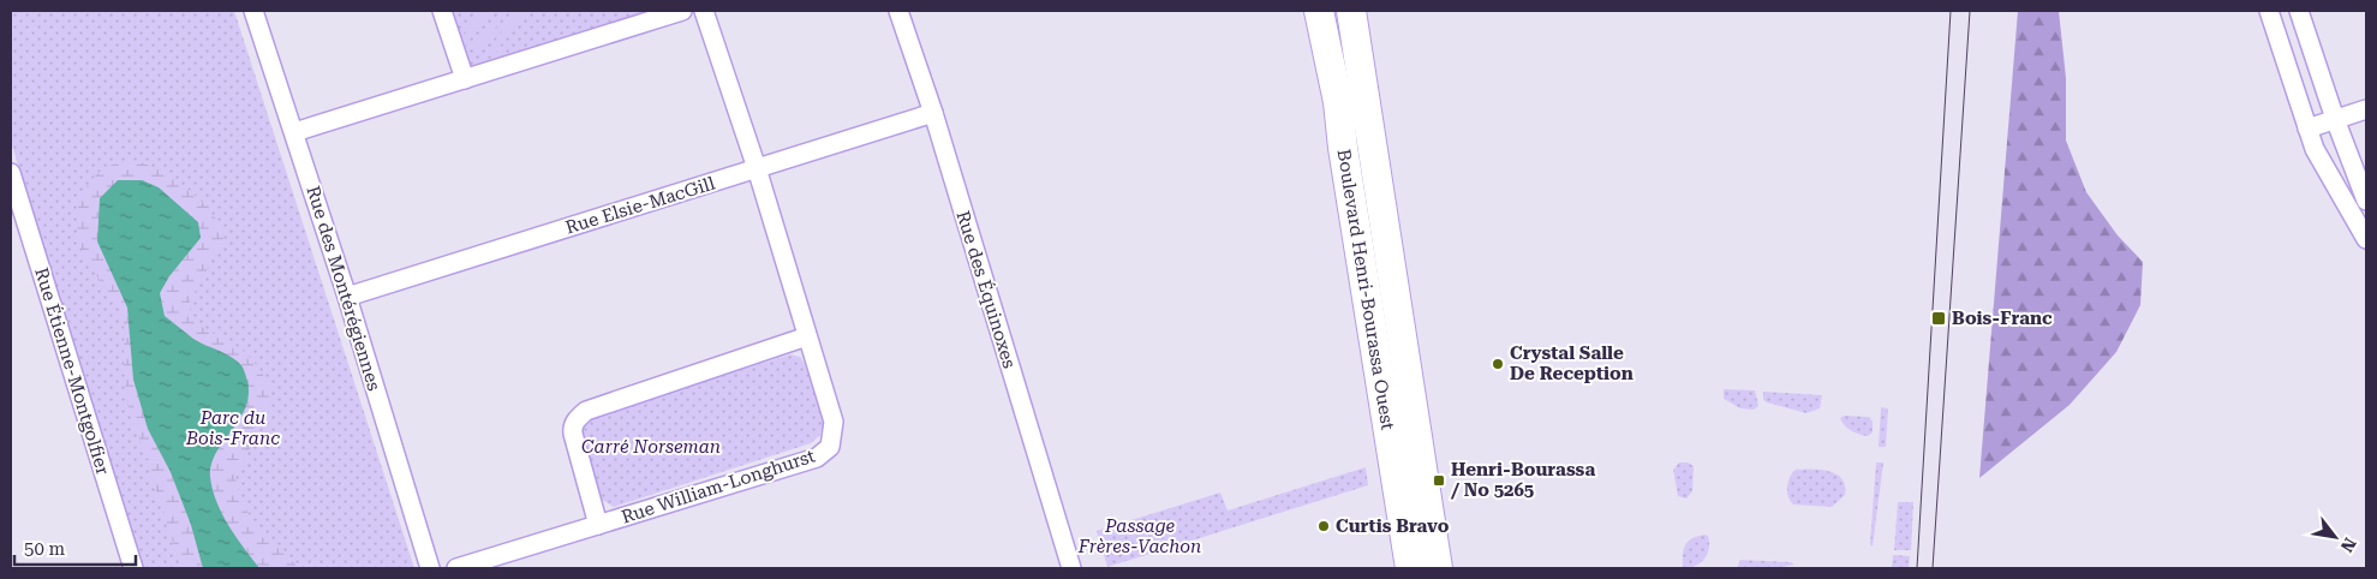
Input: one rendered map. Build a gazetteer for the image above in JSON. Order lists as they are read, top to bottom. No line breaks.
{"streets":{"main road":["Boulevard Henri-Bourassa Ouest"],"street":["Rue Elsie-MacGill","Rue des Montérégiennes","Rue des Équinoxes","Rue Étienne-Montgolfier","Rue William-Longhurst"]},"crossings":[["Rue Elsie-MacGill","Rue des Montérégiennes"],["Rue Elsie-MacGill","Rue des Équinoxes"],["Rue Elsie-MacGill","Rue William-Longhurst"]],"parks":["Parc du Bois-Franc","Carré Norseman","Passage Frères-Vachon"],"places":{"transit":["Bois-Franc","Henri-Bourassa / No 5265"],"other":["Crystal Salle De Reception","Curtis Bravo"]},"scale_bar":"50 m","north":"bottom right"}
